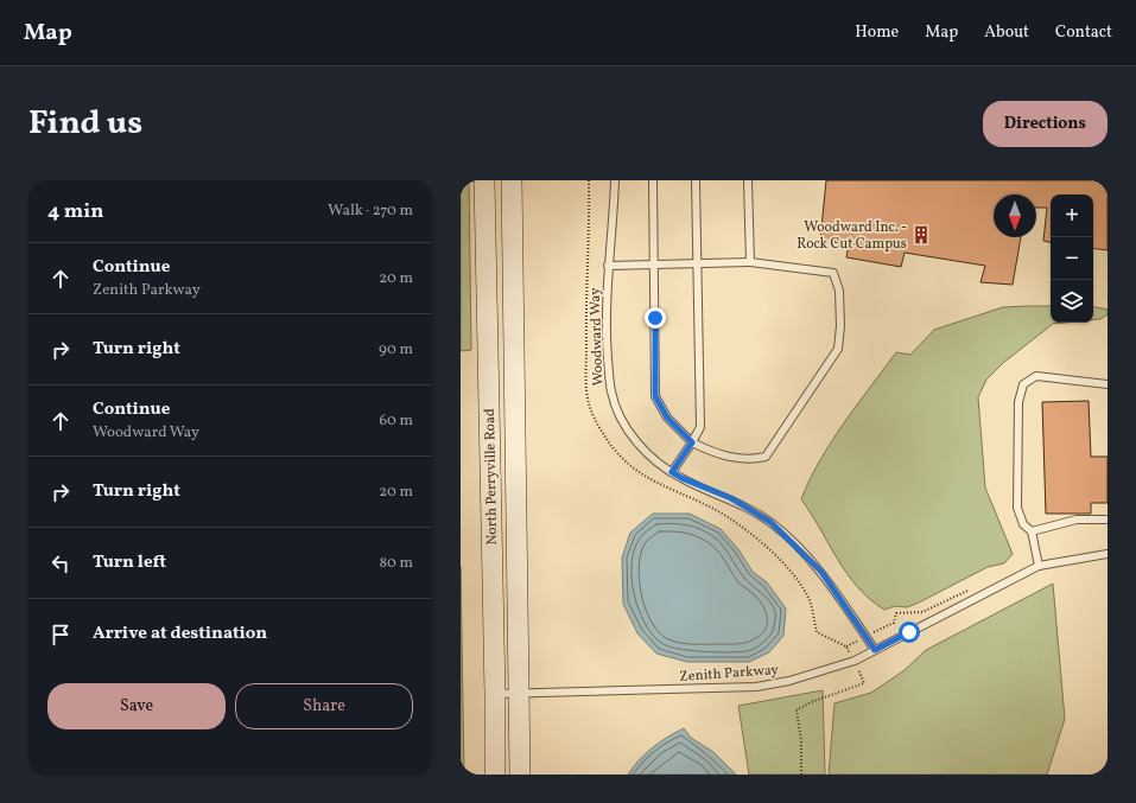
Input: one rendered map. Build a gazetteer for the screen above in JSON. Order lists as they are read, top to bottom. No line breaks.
{"streets":{"main road":["North Perryville Road"],"lane":["Woodward Way","Zenith Parkway"]},"crossings":[["Woodward Way","Zenith Parkway"],["North Perryville Road","Zenith Parkway"]],"places":{"building":["Woodward Inc. - Rock Cut Campus"]},"north":"bottom","page":{"header":"Map","nav":["Home","Map","About","Contact"],"title":"Find us","buttons":["Directions",["Save","Share"]],"heading":["4 min","Walk · 270 m"],"map_buttons":["+","−"],"list":[["Continue","Zenith Parkway","20 m"],["Turn right","90 m"],["Continue","Woodward Way","60 m"],["Turn right","20 m"],["Turn left","80 m"],"Arrive at destination"]}}
